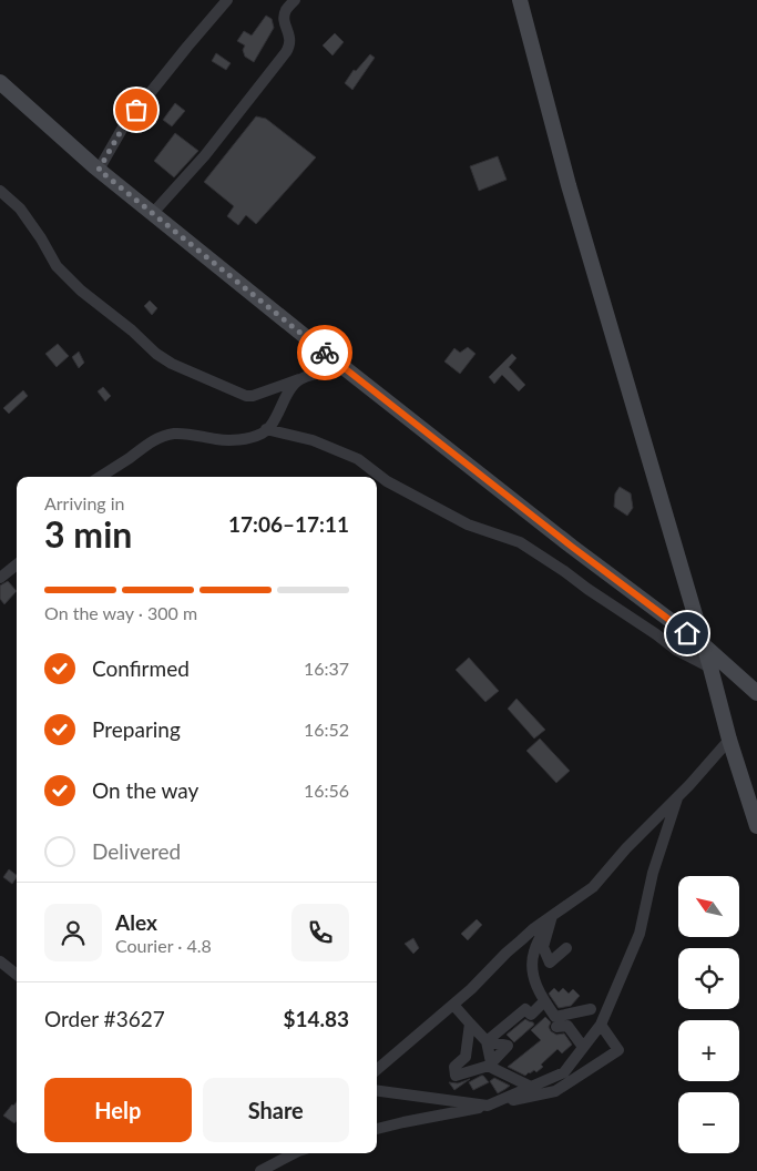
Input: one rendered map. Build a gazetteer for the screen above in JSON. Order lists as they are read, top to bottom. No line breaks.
{"north":"top left","page":{"heading":["3 min","Arriving in","17:06–17:11"],"panel":["Alex","Courier · 4.8","Order #3627","$14.83"],"bar":"On the way · 300 m","list":[["Confirmed","16:37"],["Preparing","16:52"],["On the way","16:56"],"Delivered"],"map_buttons":["+","−"],"buttons":["Help","Share"]}}
